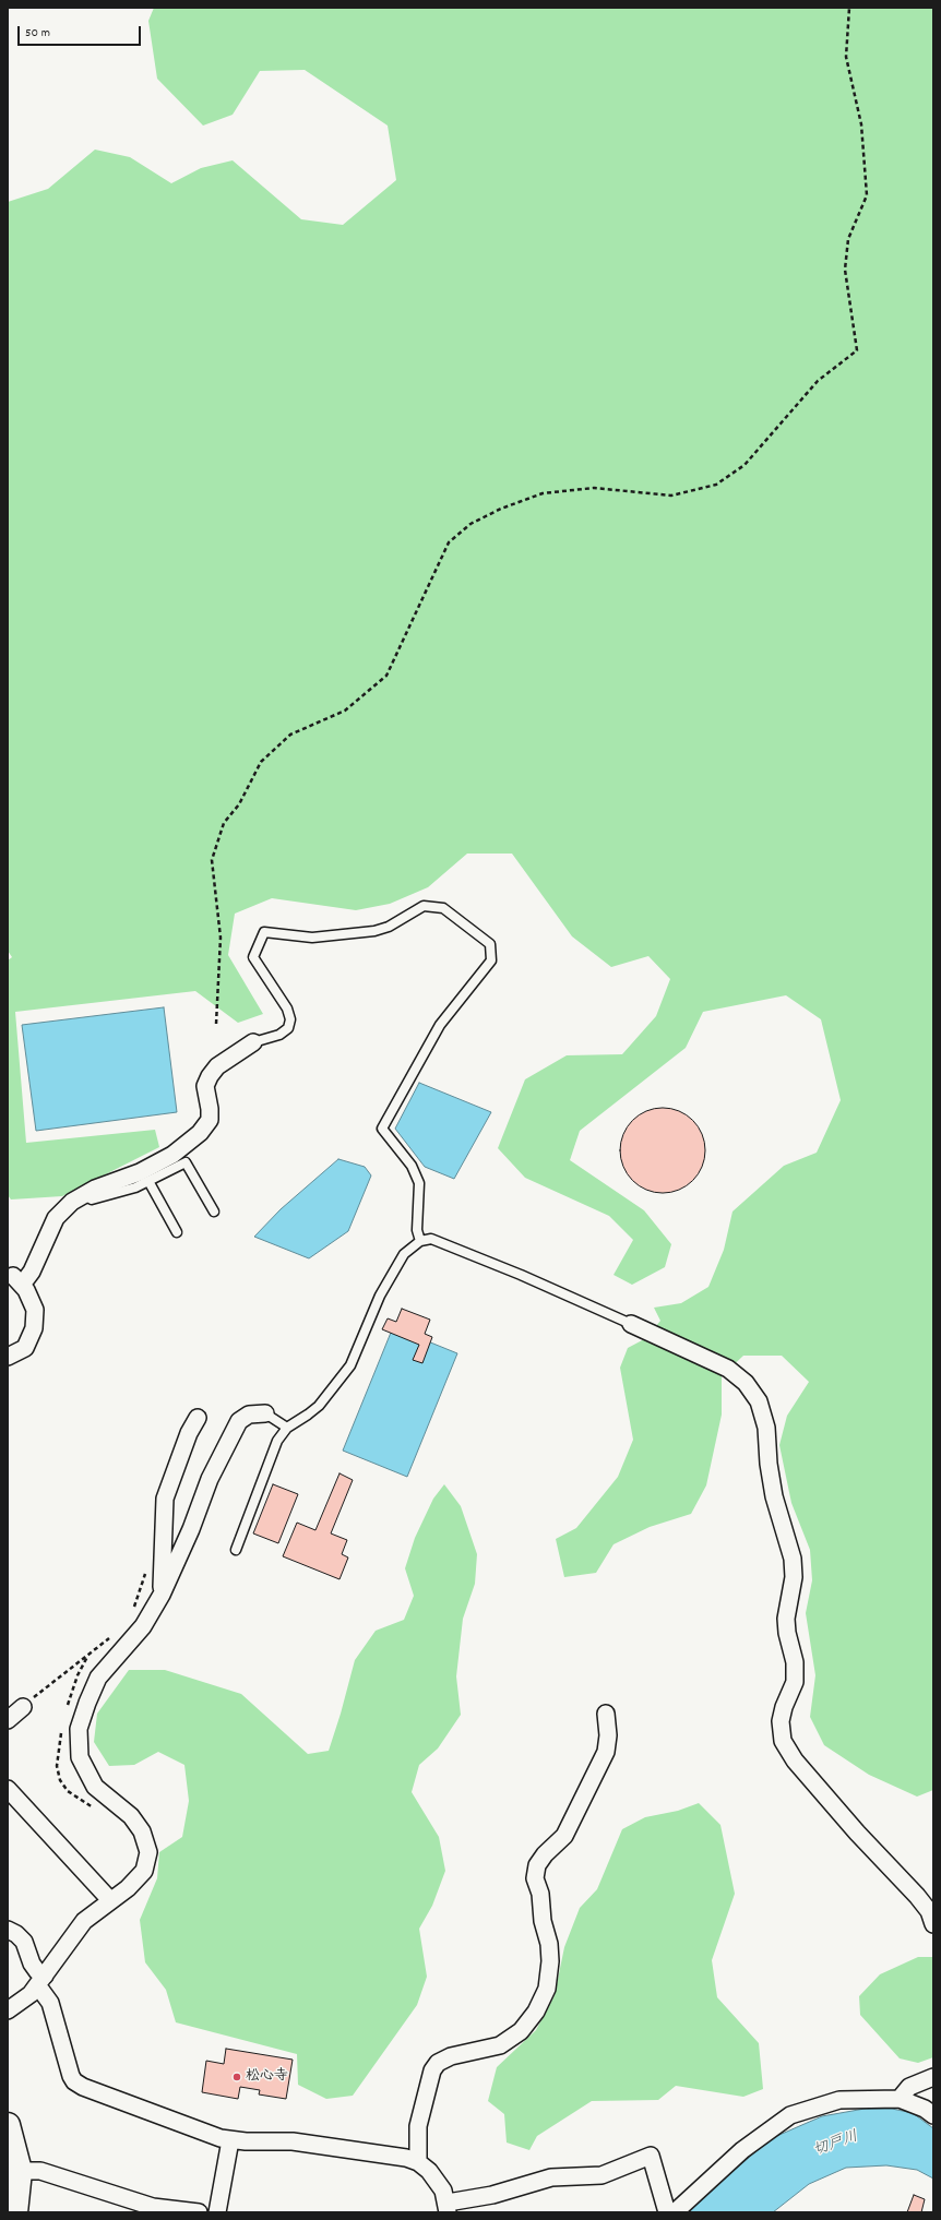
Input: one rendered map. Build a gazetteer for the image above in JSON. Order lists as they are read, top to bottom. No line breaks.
{"water":["切戸川"],"places":["松心寺"],"scale_bar":"50 m"}
